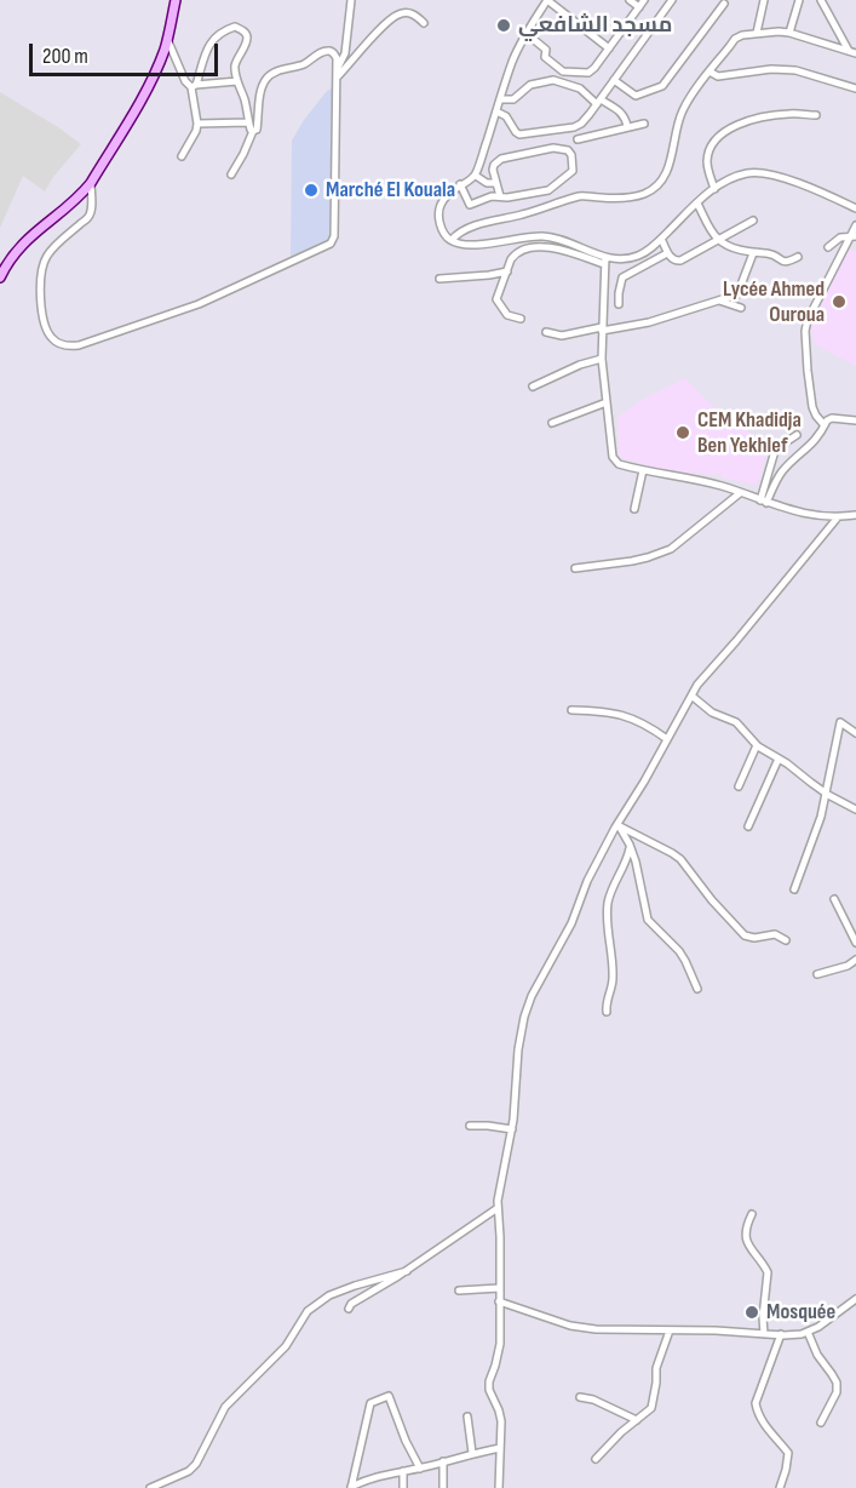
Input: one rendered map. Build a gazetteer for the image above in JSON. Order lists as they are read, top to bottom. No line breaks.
{"places":["مسجد الشافعي","Marché El Kouala","Lycée Ahmed Ouroua","CEM Khadidja Ben Yekhlef","Mosquée"],"scale_bar":"200 m"}
